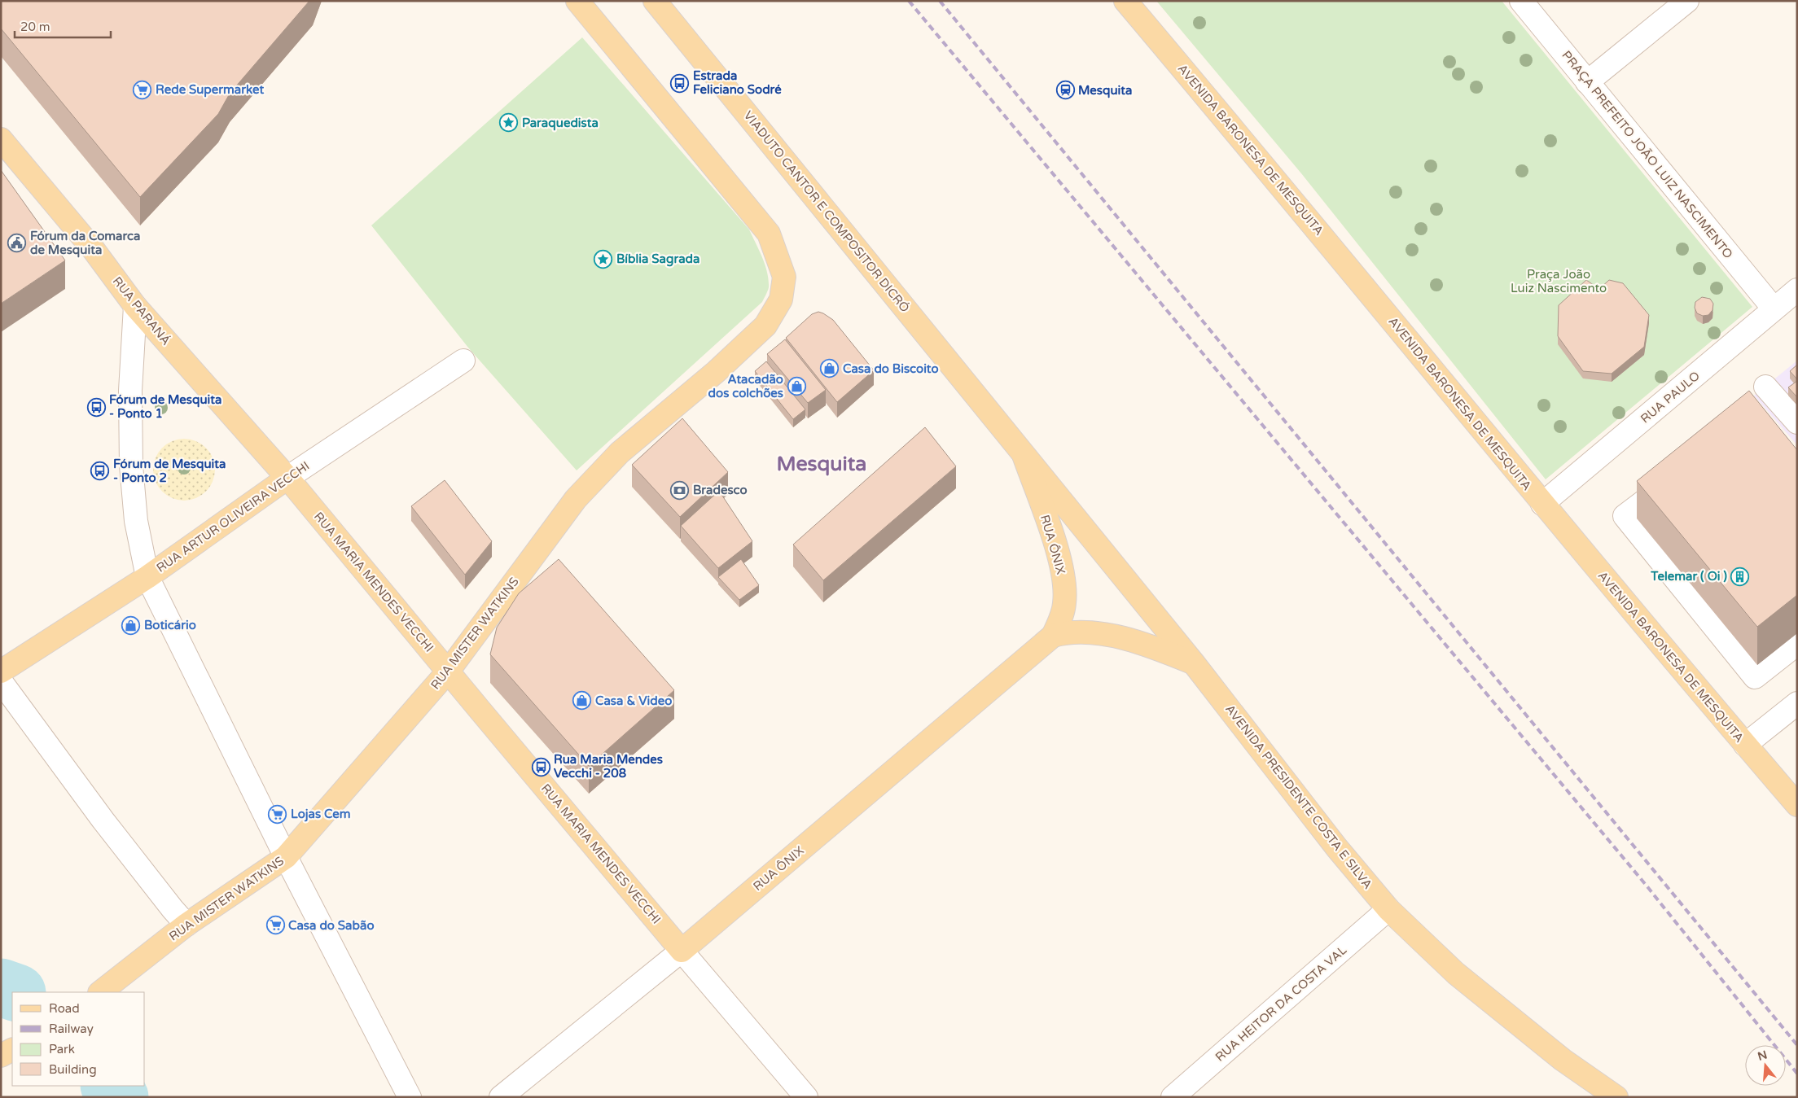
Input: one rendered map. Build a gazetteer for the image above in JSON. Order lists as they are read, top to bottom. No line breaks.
{"streets":{"main road":["AVENIDA BARONESA DE MESQUITA","VIADUTO CANTOR E COMPOSITOR DICRÓ","RUA PARANÁ","RUA ARTUR OLIVEIRA VECCHI","RUA ÔNIX","RUA MARIA MENDES VECCHI","RUA MISTER WATKINS","AVENIDA PRESIDENTE COSTA E SILVA"],"street":["PRAÇA PREFEITO JOÃO LUIZ NASCIMENTO","RUA PAULO","RUA HEITOR DA COSTA VAL"]},"crossings":[["AVENIDA BARONESA DE MESQUITA","RUA PAULO"],["PRAÇA PREFEITO JOÃO LUIZ NASCIMENTO","RUA PAULO"],["VIADUTO CANTOR E COMPOSITOR DICRÓ","RUA ÔNIX"],["VIADUTO CANTOR E COMPOSITOR DICRÓ","AVENIDA PRESIDENTE COSTA E SILVA"],["RUA PARANÁ","RUA ARTUR OLIVEIRA VECCHI"],["RUA PARANÁ","RUA MARIA MENDES VECCHI"],["RUA ARTUR OLIVEIRA VECCHI","RUA MARIA MENDES VECCHI"],["RUA ÔNIX","RUA MARIA MENDES VECCHI"],["RUA ÔNIX","AVENIDA PRESIDENTE COSTA E SILVA"],["RUA MARIA MENDES VECCHI","RUA MISTER WATKINS"],["AVENIDA PRESIDENTE COSTA E SILVA","RUA HEITOR DA COSTA VAL"]],"districts":["Mesquita"],"parks":["Praça João Luiz Nascimento"],"places":{"bus stop":["Estrada Feliciano Sodré","Fórum de Mesquita - Ponto 1","Fórum de Mesquita - Ponto 2","Rua Maria Mendes Vecchi - 208"],"supermarket":["Rede Supermarket","Lojas Cem","Casa do Sabão"],"station":["Mesquita"],"place":["Paraquedista","Bíblia Sagrada"],"public building":["Fórum da Comarca de Mesquita"],"shop":["Casa do Biscoito","Atacadão dos colchões","Boticário","Casa & Video"],"bank":["Bradesco"],"building":["Telemar ( Oi )"]},"legend":["Road","Railway","Park","Building"],"scale_bar":"20 m","north":"top"}
